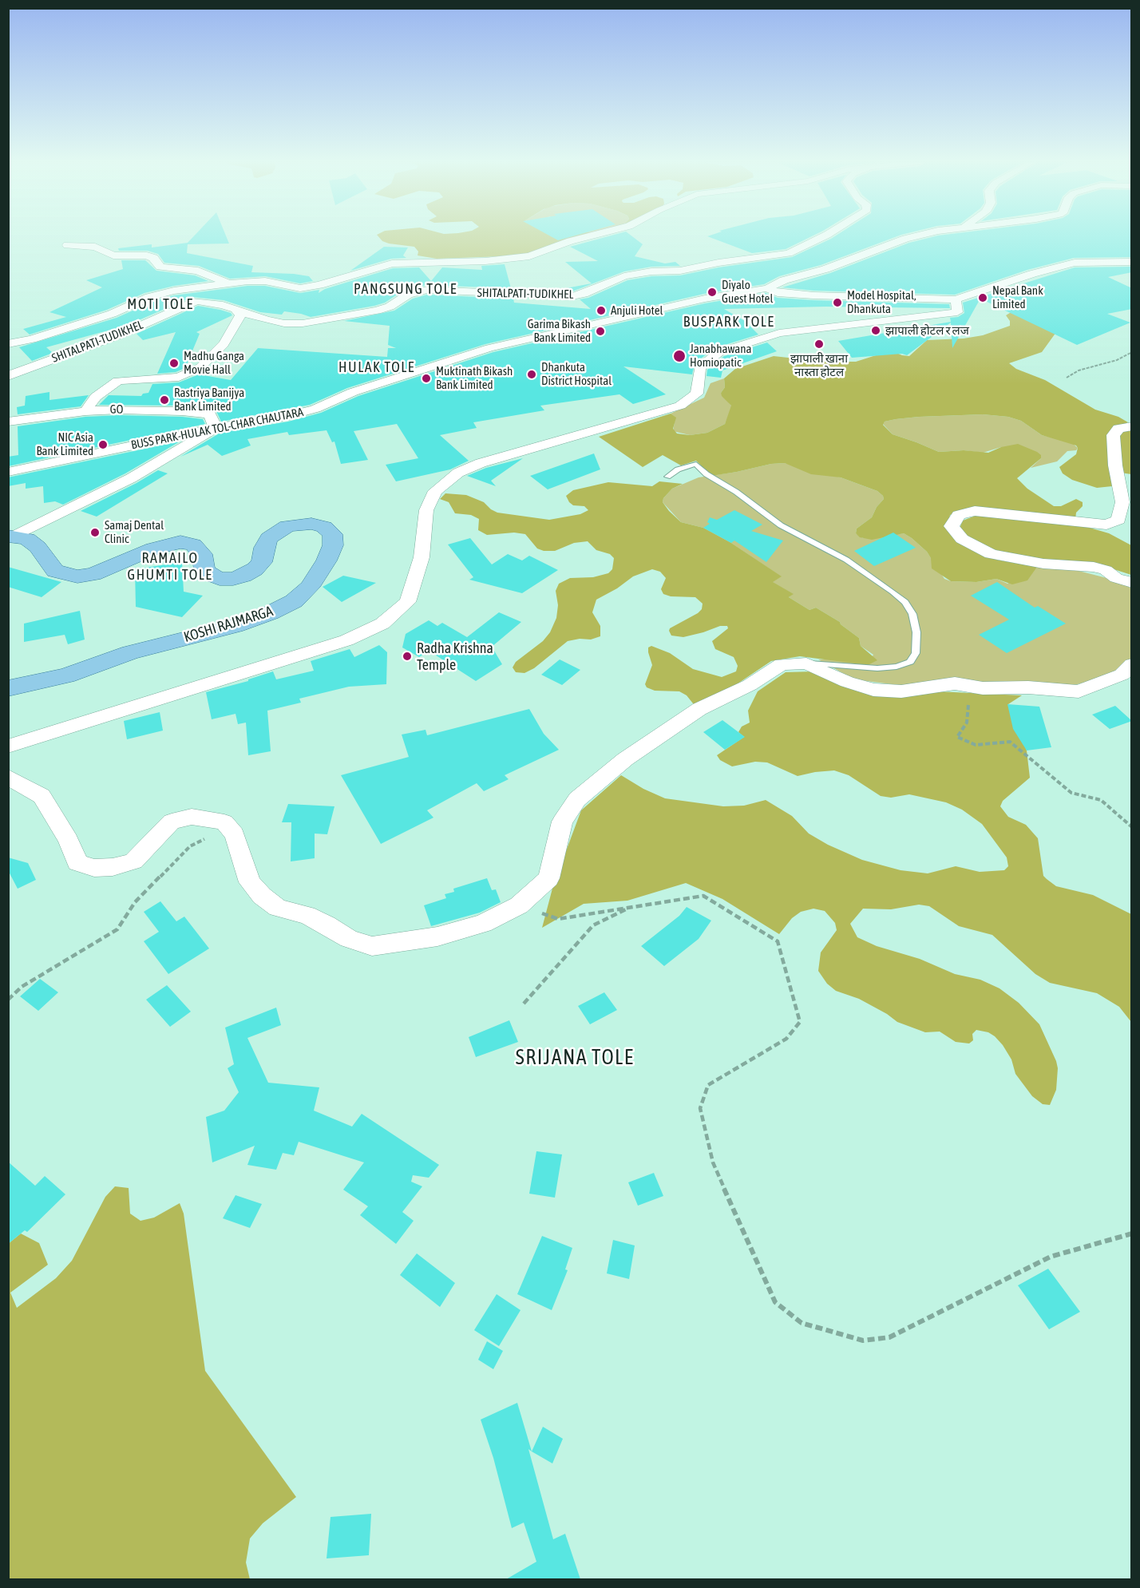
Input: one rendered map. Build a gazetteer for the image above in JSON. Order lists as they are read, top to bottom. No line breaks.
{"streets":{"main road":["KOSHI RAJMARGA"],"street":["SHITALPATI-TUDIKHEL","GO","BUSS PARK-HULAK TOL-CHAR CHAUTARA"]},"crossings":[["GO","BUSS PARK-HULAK TOL-CHAR CHAUTARA"]],"districts":["PANGSUNG TOLE","MOTI TOLE","BUSPARK TOLE","HULAK TOLE","RAMAILO GHUMTI TOLE","SRIJANA TOLE"],"places":["Diyalo Guest Hotel","Nepal Bank Limited","Model Hospital, Dhankuta","Anjuli Hotel","झापाली होटल र लज","Garima Bikash Bank Limited","झापाली खाना नास्ता होटल","Janabhawana Homiopatic","Madhu Ganga Movie Hall","Dhankuta District Hospital","Muktinath Bikash Bank Limited","Rastriya Banijya Bank Limited","NIC Asia Bank Limited","Samaj Dental Clinic","Radha Krishna Temple"]}
